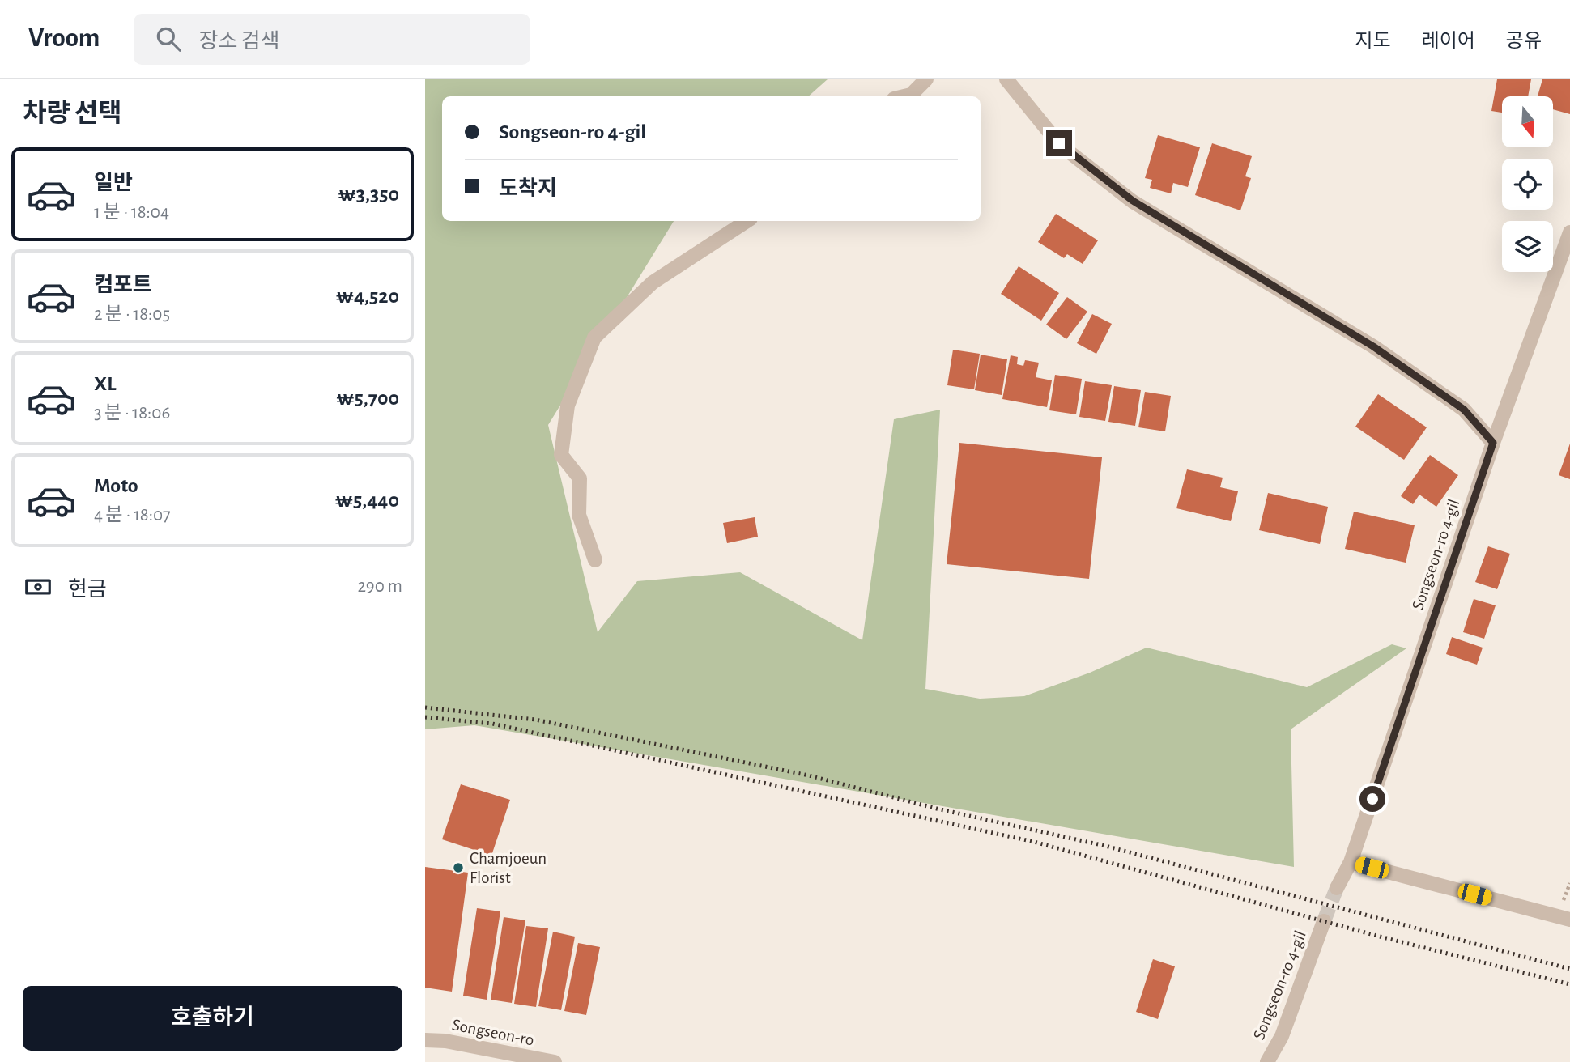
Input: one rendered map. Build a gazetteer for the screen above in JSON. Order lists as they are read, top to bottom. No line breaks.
{"streets":{"street":["Songseon-ro 4-gil","Songseon-ro"]},"places":["Chamjoeun Florist"],"north":"bottom","page":{"header":"Vroom","search":"장소 검색","nav":["지도","레이어","공유"],"heading":"차량 선택","banner":["Songseon-ro 4-gil","도착지"],"list":[{"name":"일반","note":"1 분 · 18:04","value":"₩3,350"},{"name":"컴포트","note":"2 분 · 18:05","value":"₩4,520"},{"name":"XL","note":"3 분 · 18:06","value":"₩5,700"},{"name":"Moto","note":"4 분 · 18:07","value":"₩5,440"}],"pay":["현금","290 m"],"buttons":"호출하기"}}
